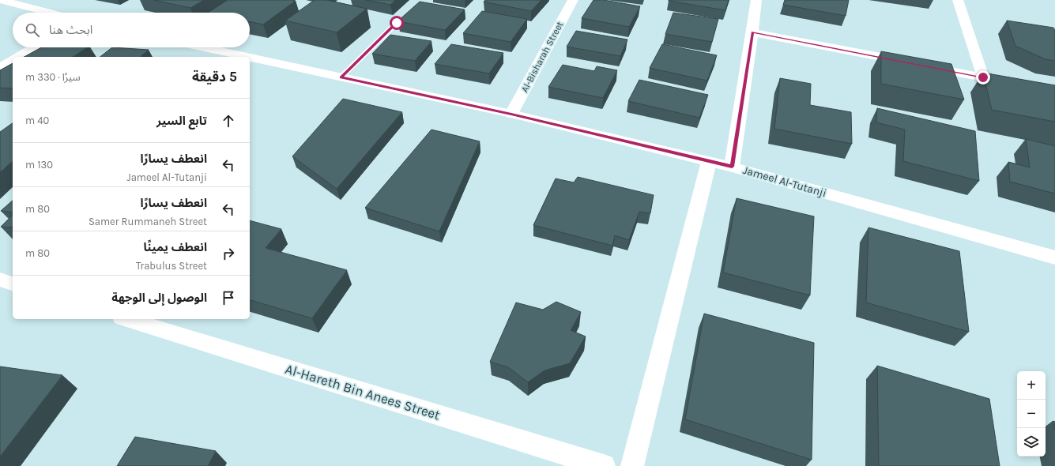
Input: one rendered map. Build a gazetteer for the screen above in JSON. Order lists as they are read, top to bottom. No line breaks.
{"streets":{"street":["Al-Bisharah Street","Jameel Al-Tutanji","Al-Hareth Bin Anees Street"]},"crossings":[["Al-Bisharah Street","Jameel Al-Tutanji"]],"page":{"search":"ابحث هنا","heading":["5 دقيقة","سيرًا · 330 m"],"list":[["تابع السير","40 m"],["انعطف يسارًا","Jameel Al-Tutanji","130 m"],["انعطف يسارًا","Samer Rummaneh Street","80 m"],["انعطف يمينًا","Trabulus Street","80 m"],"الوصول إلى الوجهة"],"map_buttons":["+","−"]}}
